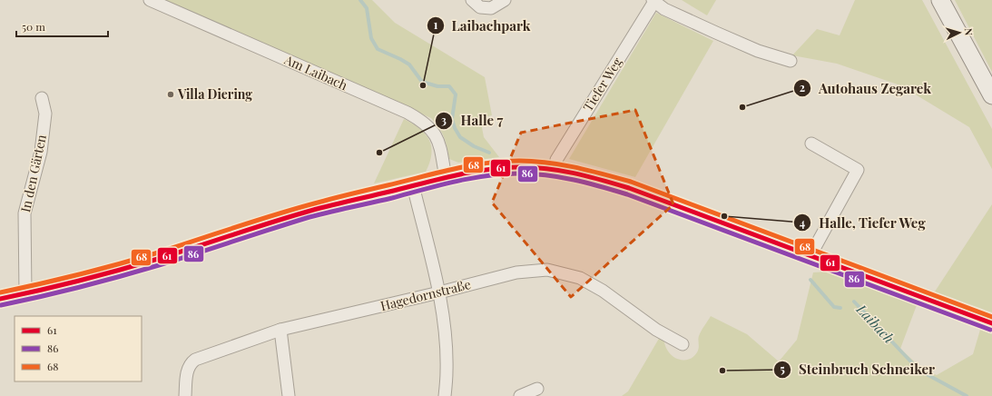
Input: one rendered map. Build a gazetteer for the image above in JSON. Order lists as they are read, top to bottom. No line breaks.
{"streets":{"street":["Am Laibach","Tiefer Weg","In den Gärten","Hagedornstraße"]},"water":["Laibach"],"places":["Laibachpark","Villa Diering","Autohaus Zegarek","Halle 7","Halle, Tiefer Weg","Steinbruch Schneiker"],"lines":["transit line 68","transit line 61","transit line 86"],"legend":["61","86","68"],"scale_bar":"50 m","north":"right"}
